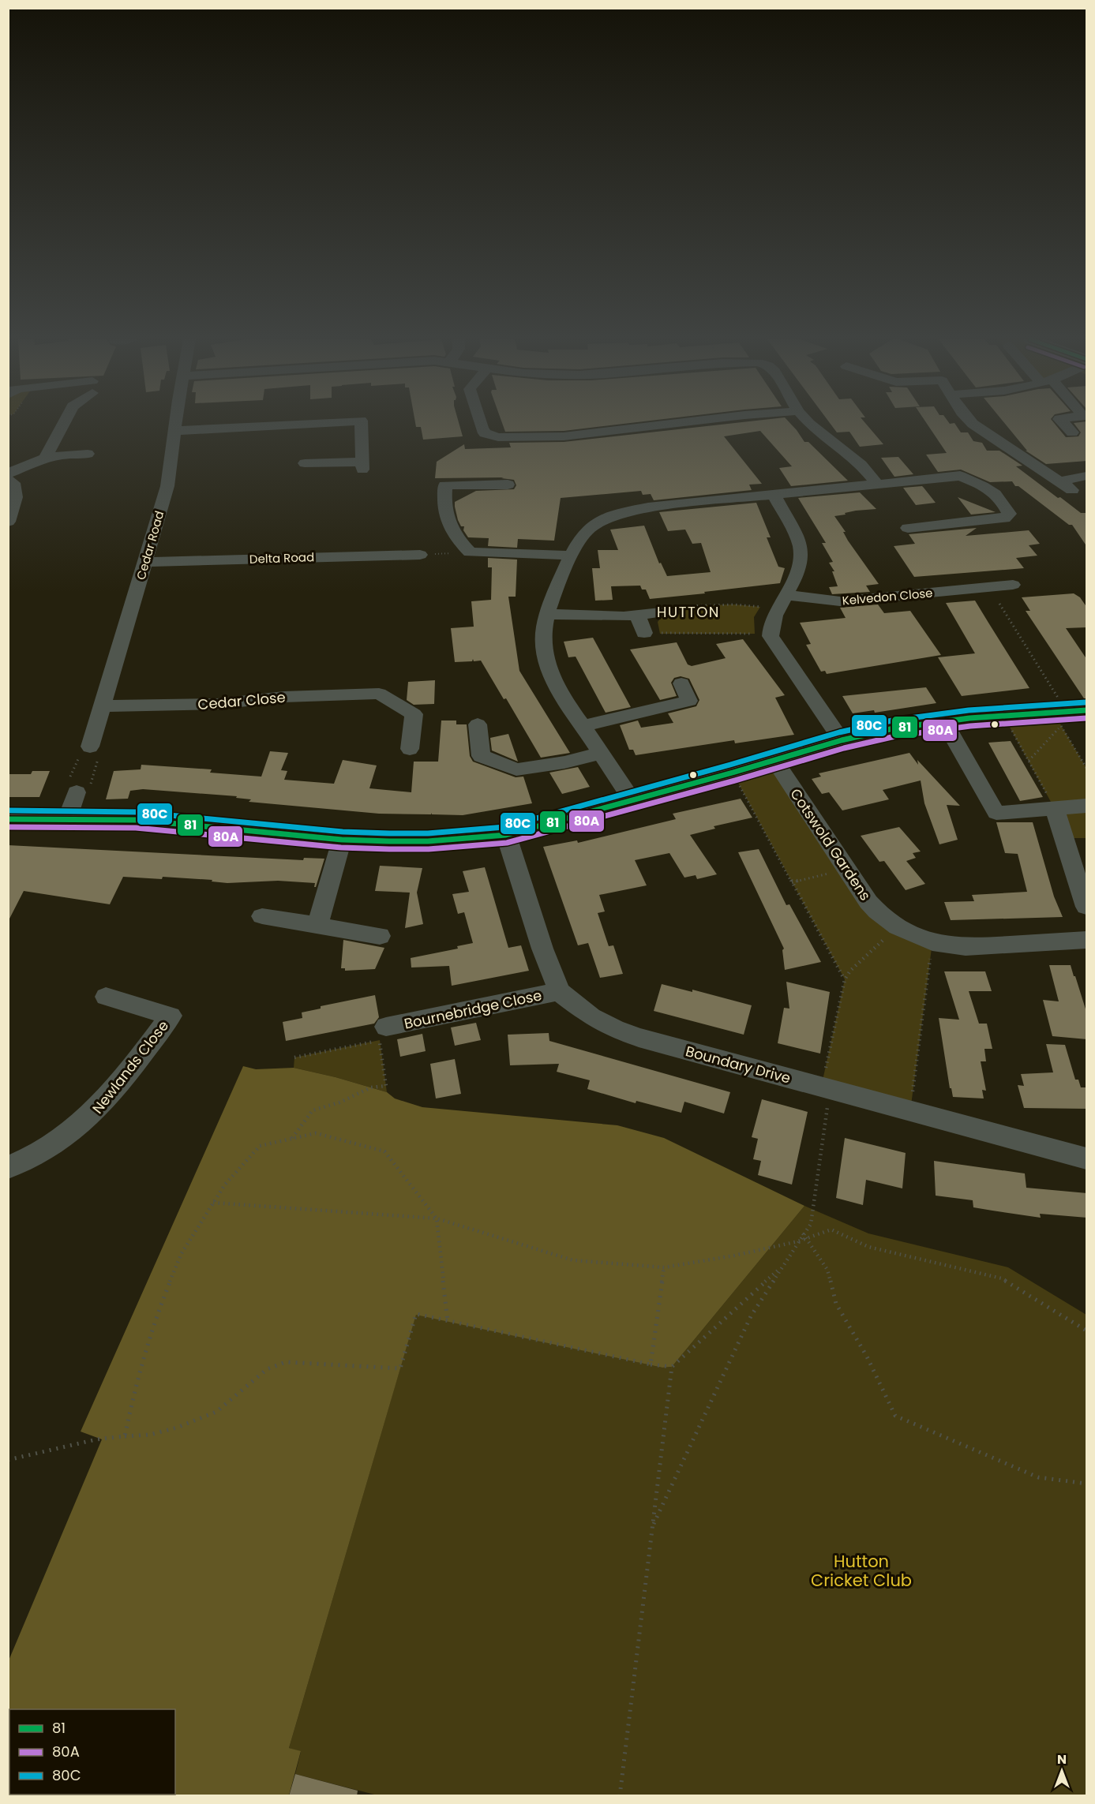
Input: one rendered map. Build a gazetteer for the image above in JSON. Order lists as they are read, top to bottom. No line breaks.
{"streets":{"street":["Cedar Road","Delta Road","Kelvedon Close","Cedar Close","Cotswold Gardens","Bournebridge Close","Boundary Drive","Newlands Close"]},"crossings":[["Cedar Road","Delta Road"],["Cedar Road","Cedar Close"],["Bournebridge Close","Boundary Drive"]],"districts":["HUTTON"],"parks":["Hutton Cricket Club"],"lines":["transit line 80C","transit line 81","transit line 80A"],"legend":["81","80A","80C"],"north":"top"}
